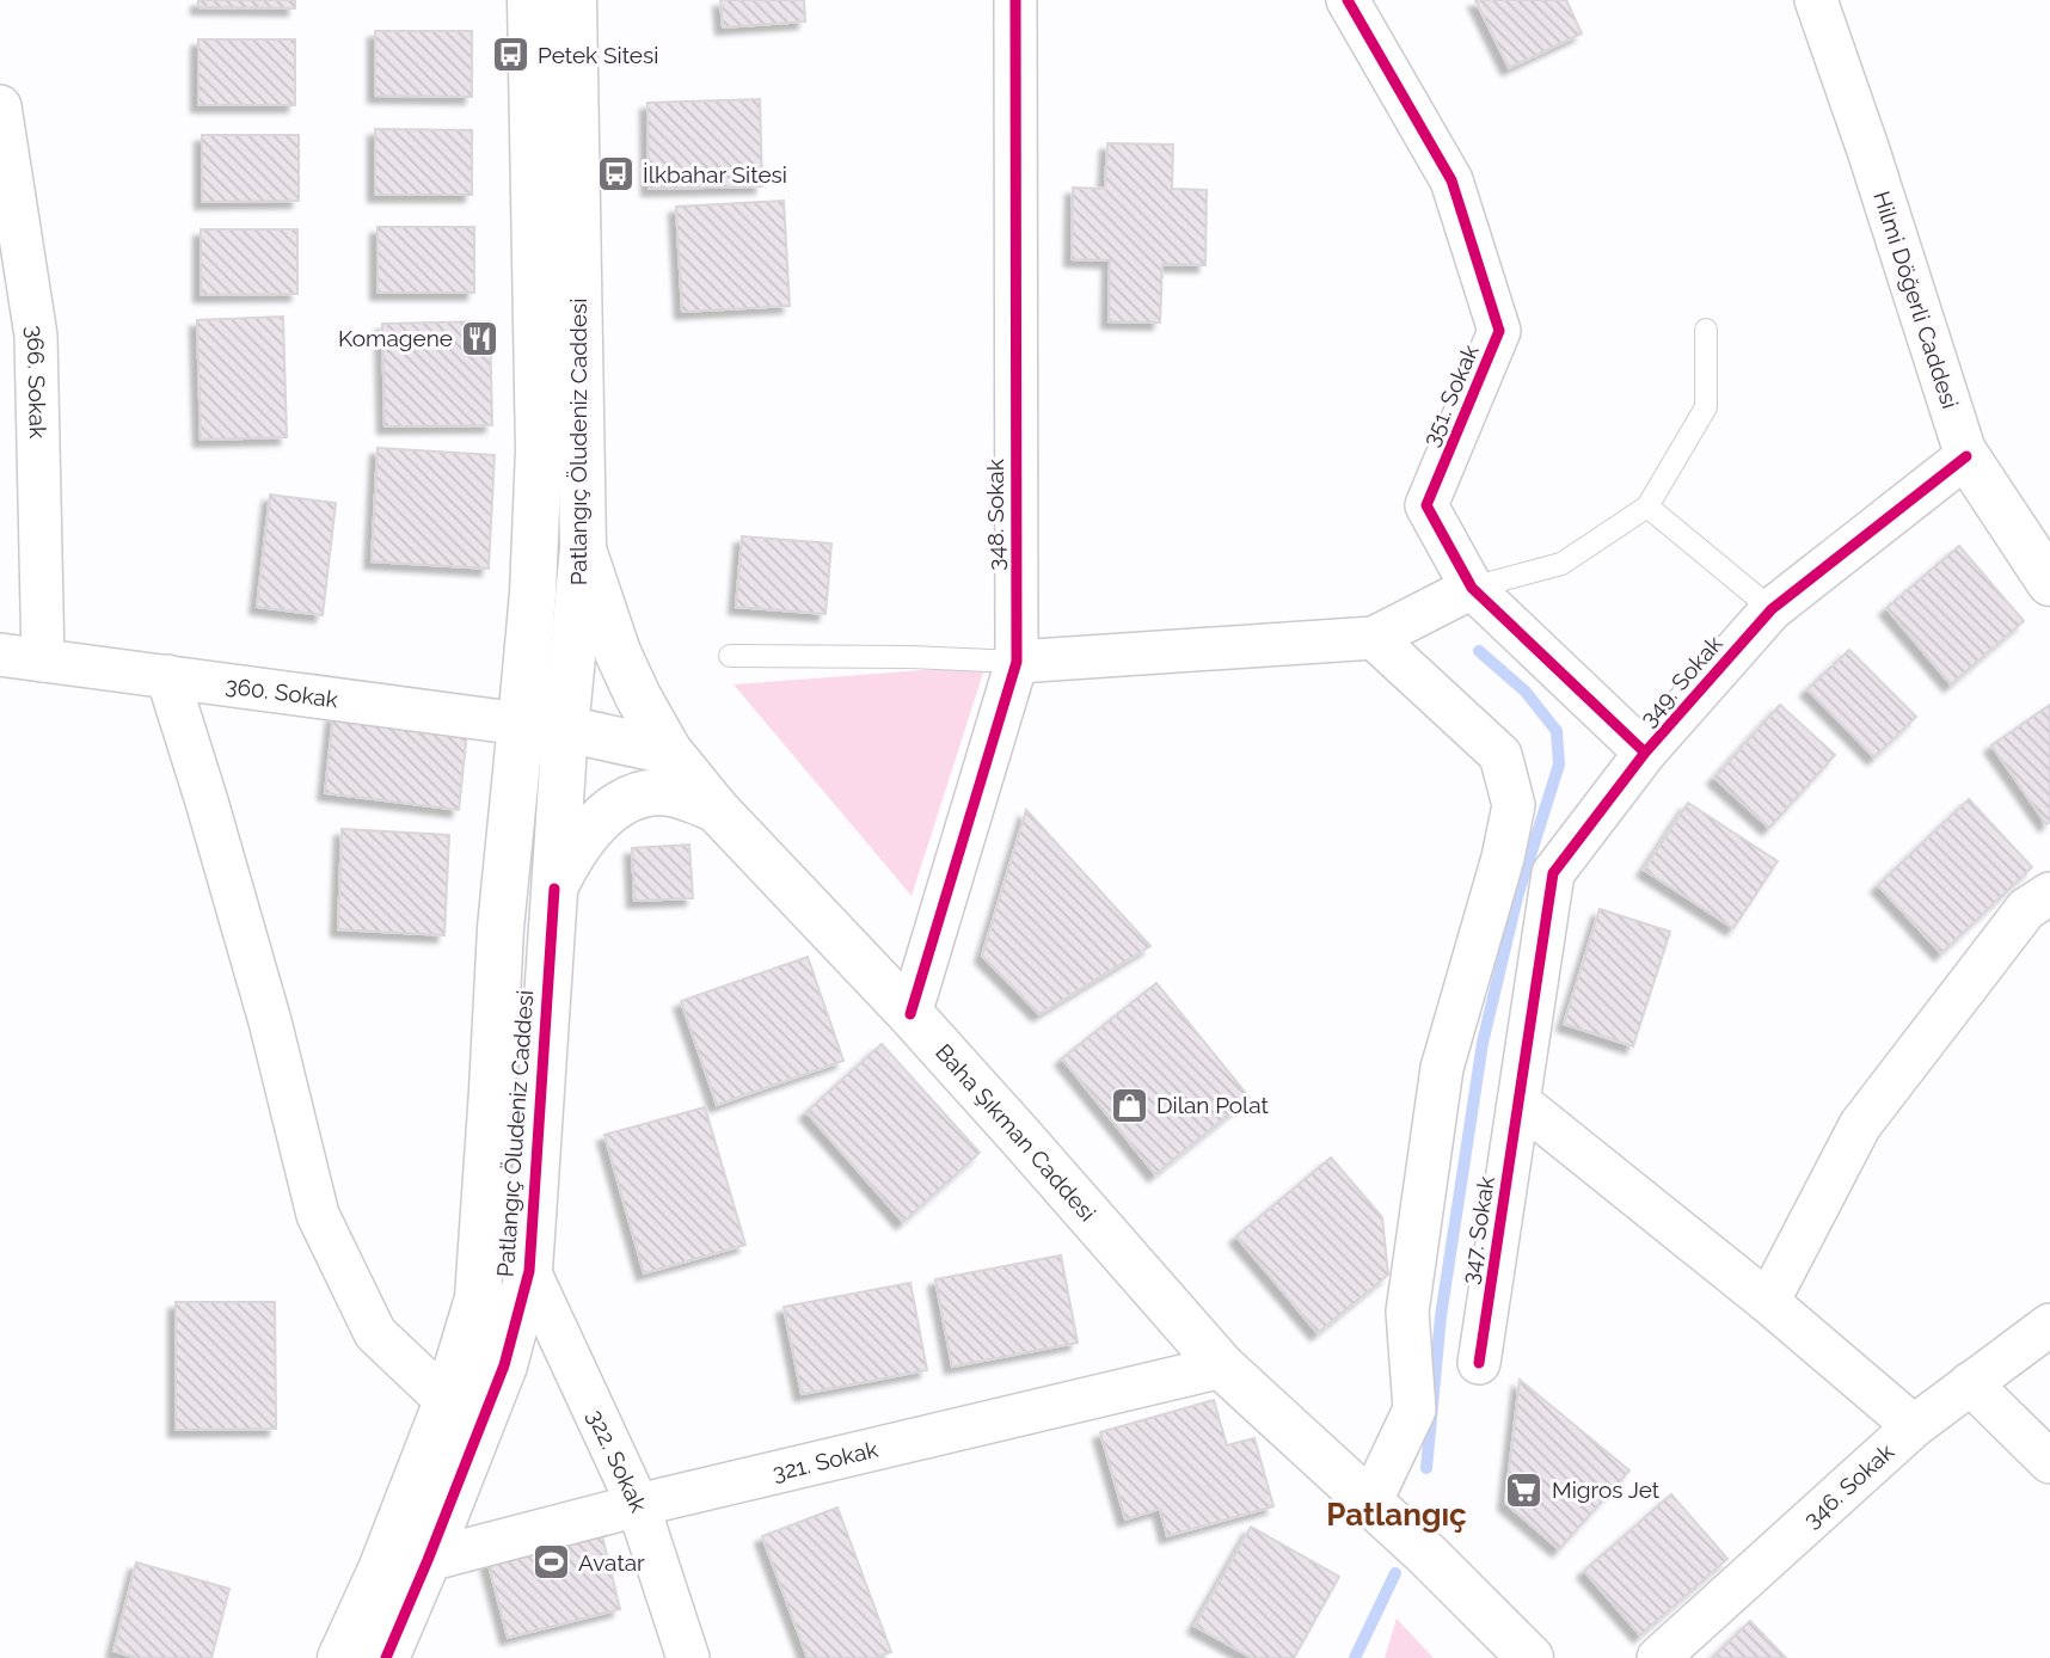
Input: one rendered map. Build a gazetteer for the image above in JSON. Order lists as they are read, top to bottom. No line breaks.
{"streets":{"main road":["Hilmi Döğerli Caddesi","Patlangıç Öludeniz Caddesi","Baha Şıkman Caddesi"],"street":["366. Sokak","351. Sokak","348. Sokak","349. Sokak","360. Sokak","347. Sokak","322. Sokak","321. Sokak","346. Sokak"]},"crossings":[["Hilmi Döğerli Caddesi","349. Sokak"],["366. Sokak","360. Sokak"],["351. Sokak","349. Sokak"],["Patlangıç Öludeniz Caddesi","360. Sokak"],["Patlangıç Öludeniz Caddesi","Baha Şıkman Caddesi"],["Patlangıç Öludeniz Caddesi","322. Sokak"],["Patlangıç Öludeniz Caddesi","321. Sokak"],["348. Sokak","Baha Şıkman Caddesi"],["349. Sokak","347. Sokak"],["Baha Şıkman Caddesi","321. Sokak"],["322. Sokak","321. Sokak"]],"districts":["Patlangıç"],"places":{"bus stop":["Petek Sitesi","İlkbahar Sitesi"],"restaurant":["Komagene"],"shop":["Dilan Polat"],"supermarket":["Migros Jet"],"sports":["Avatar"]}}
